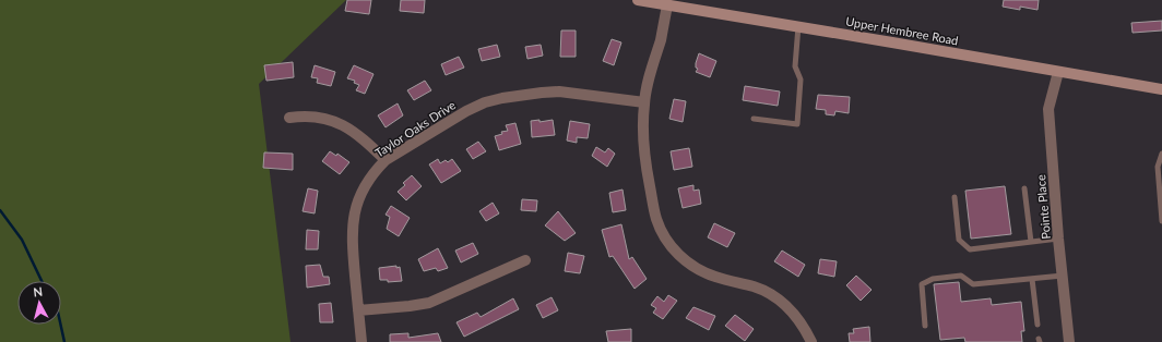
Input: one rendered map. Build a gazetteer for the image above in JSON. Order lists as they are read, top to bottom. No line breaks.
{"streets":{"street":["Upper Hembree Road","Taylor Oaks Drive","Pointe Place"]},"crossings":[["Upper Hembree Road","Pointe Place"]],"north":"top"}
